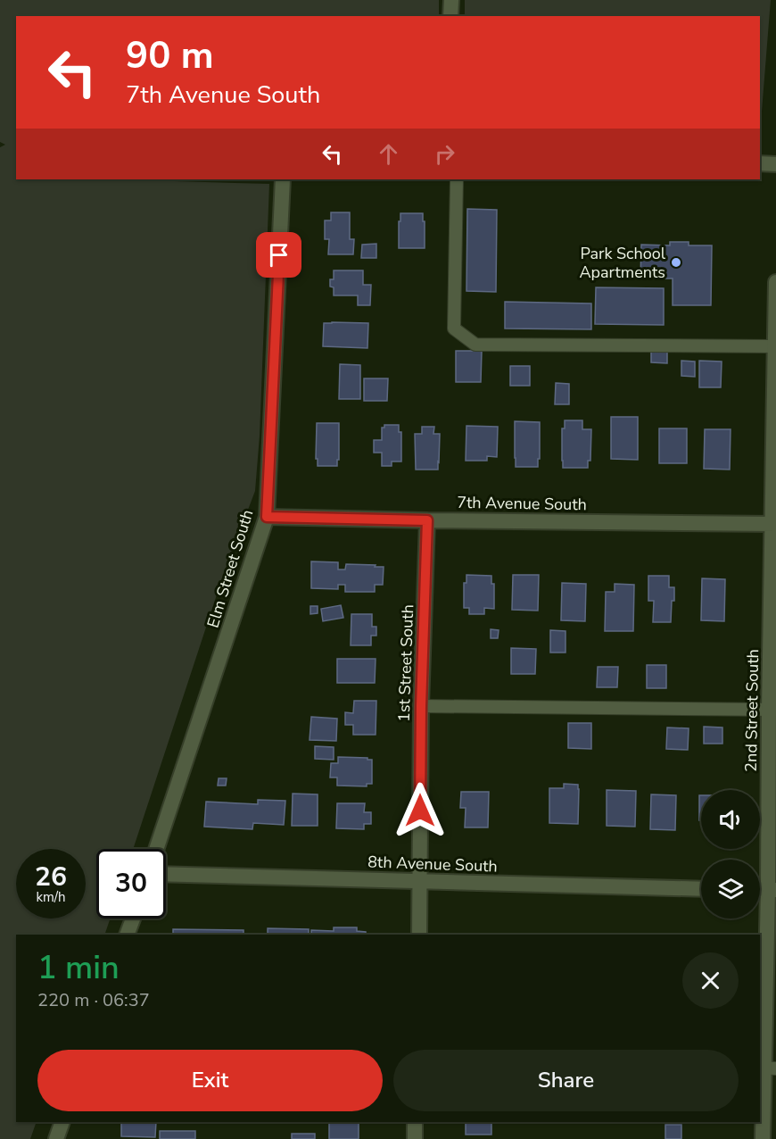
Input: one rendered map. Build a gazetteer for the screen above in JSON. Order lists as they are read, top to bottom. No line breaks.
{"streets":{"street":["7th Avenue South","Elm Street South","1st Street South","2nd Street South","8th Avenue South"]},"crossings":[["7th Avenue South","Elm Street South"],["7th Avenue South","1st Street South"],["7th Avenue South","2nd Street South"],["1st Street South","8th Avenue South"]],"places":["Park School Apartments"],"page":{"turn":["90 m","7th Avenue South"],"speed":"26 km/h","limit":"30","heading":["1 min","220 m · 06:37"],"buttons":["Exit","Share"]}}
